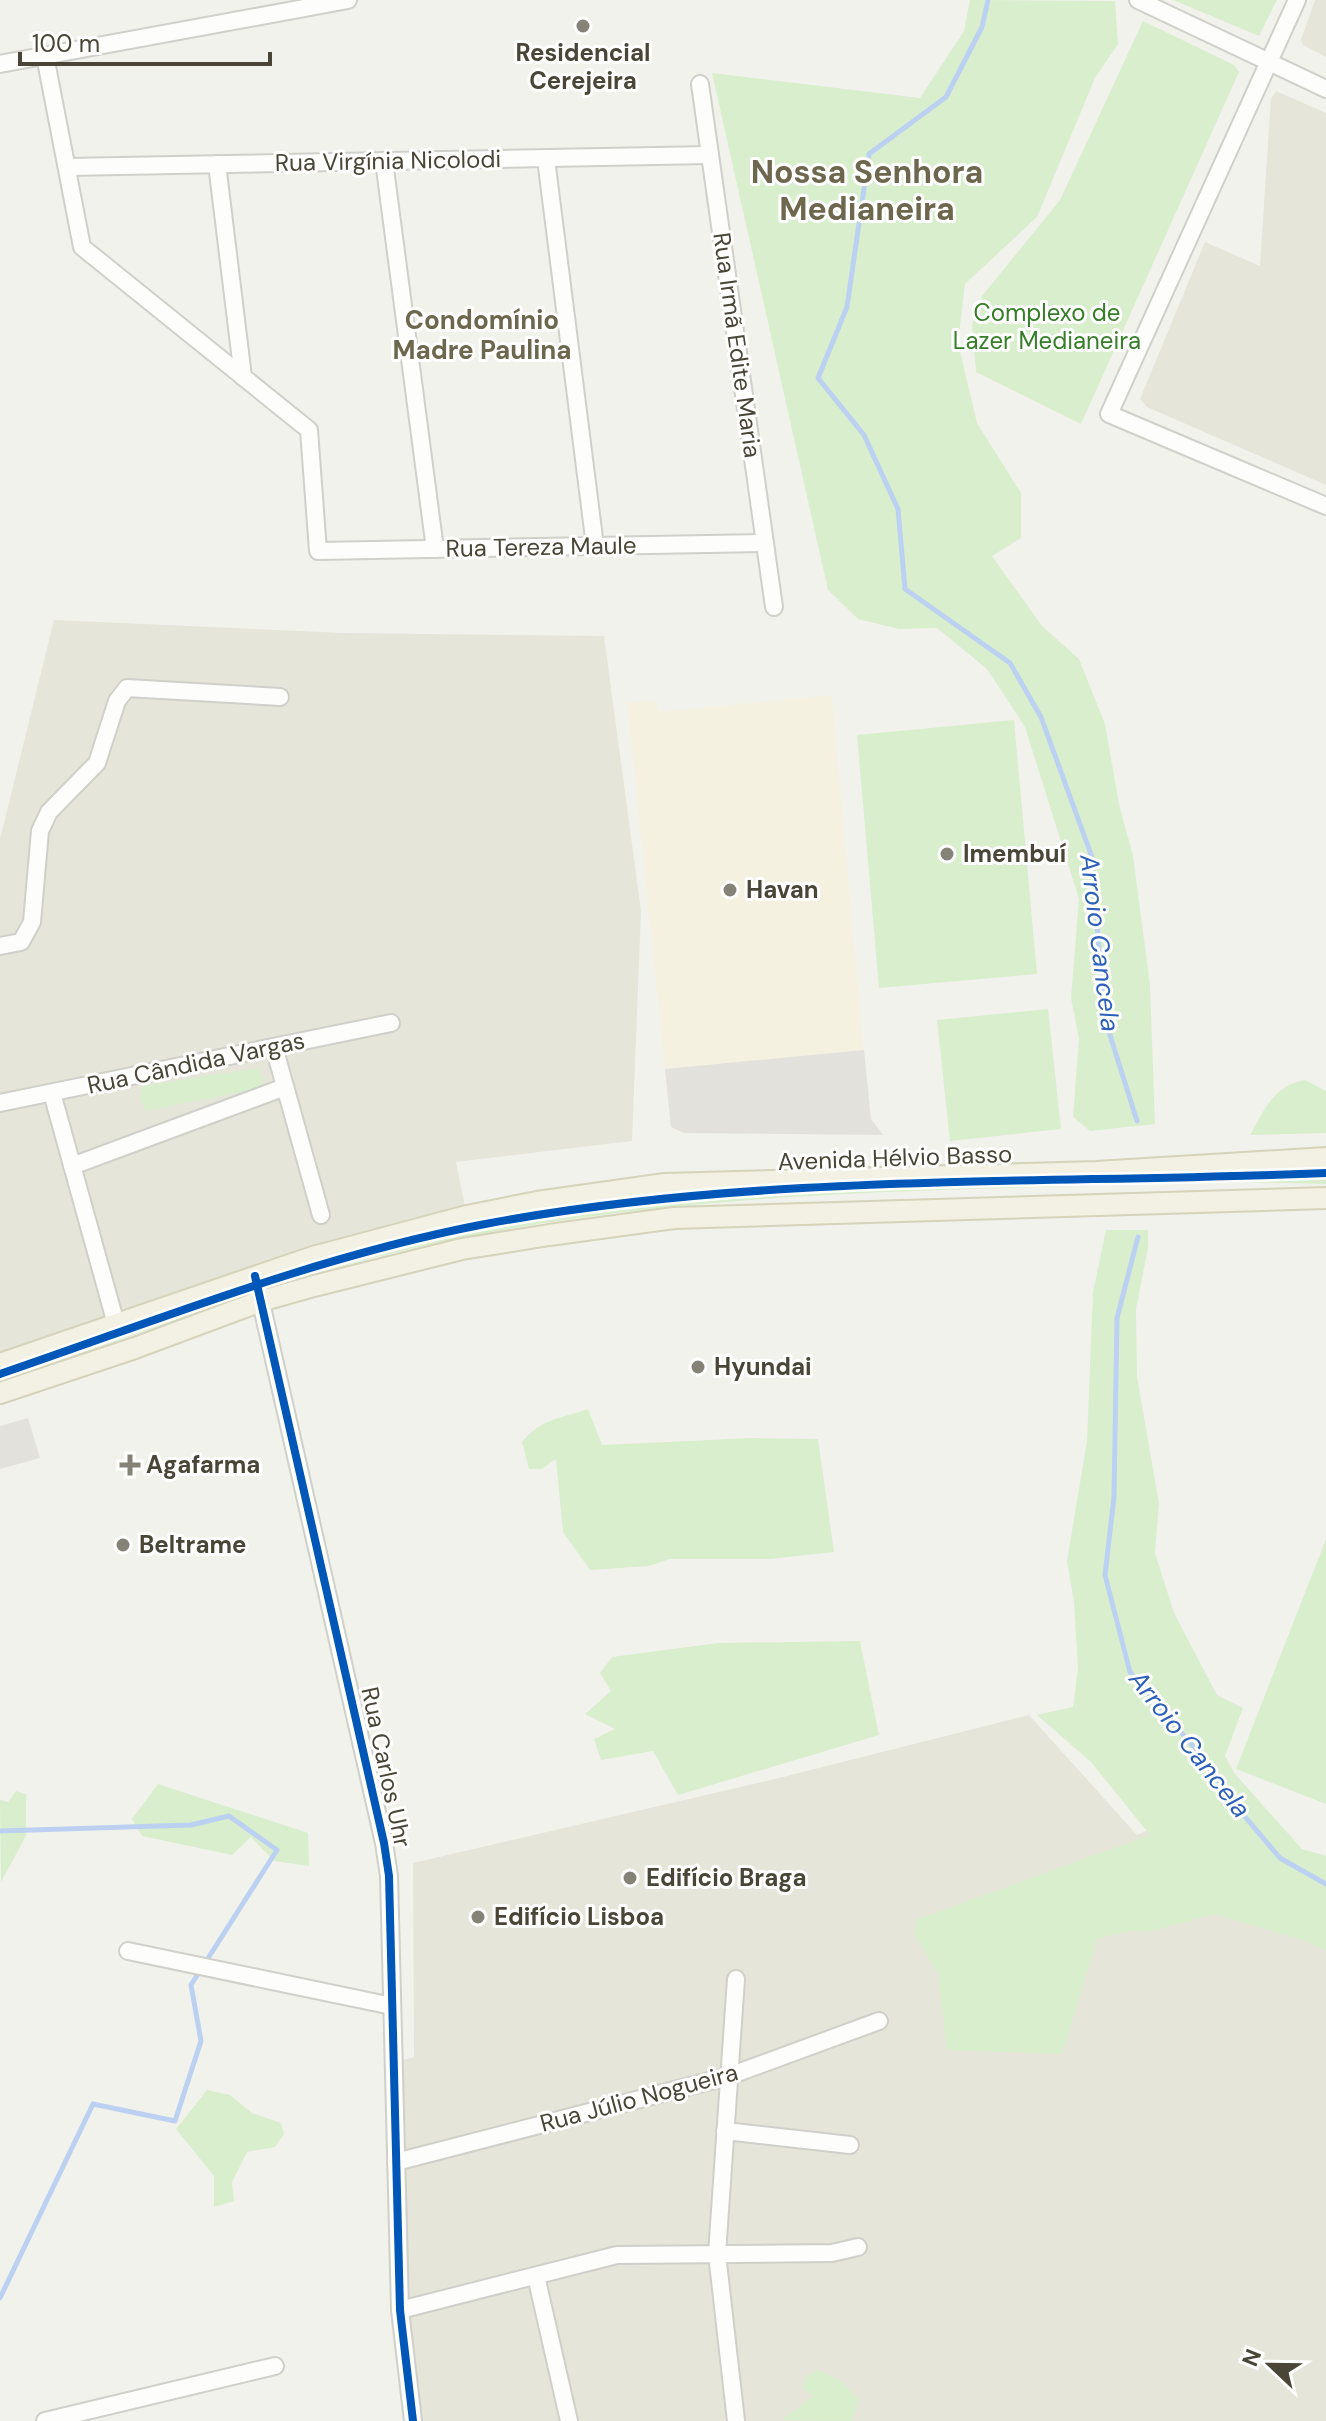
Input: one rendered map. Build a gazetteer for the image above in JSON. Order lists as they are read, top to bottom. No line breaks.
{"streets":{"main road":["Avenida Hélvio Basso"],"street":["Rua Virgínia Nicolodi","Rua Irmã Edite Maria","Rua Tereza Maule","Rua Cândida Vargas","Rua Carlos Uhr","Rua Júlio Nogueira"]},"crossings":[["Rua Virgínia Nicolodi","Rua Irmã Edite Maria"],["Rua Irmã Edite Maria","Rua Tereza Maule"],["Avenida Hélvio Basso","Rua Carlos Uhr"],["Rua Carlos Uhr","Rua Júlio Nogueira"]],"districts":["Nossa Senhora Medianeira","Condomínio Madre Paulina"],"water":["Arroio Cancela"],"parks":["Complexo de Lazer Medianeira"],"places":{"other":["Residencial Cerejeira","Imembuí","Havan","Hyundai","Beltrame","Edifício Braga","Edifício Lisboa"],"health":["Agafarma"]},"scale_bar":"100 m","north":"left"}
